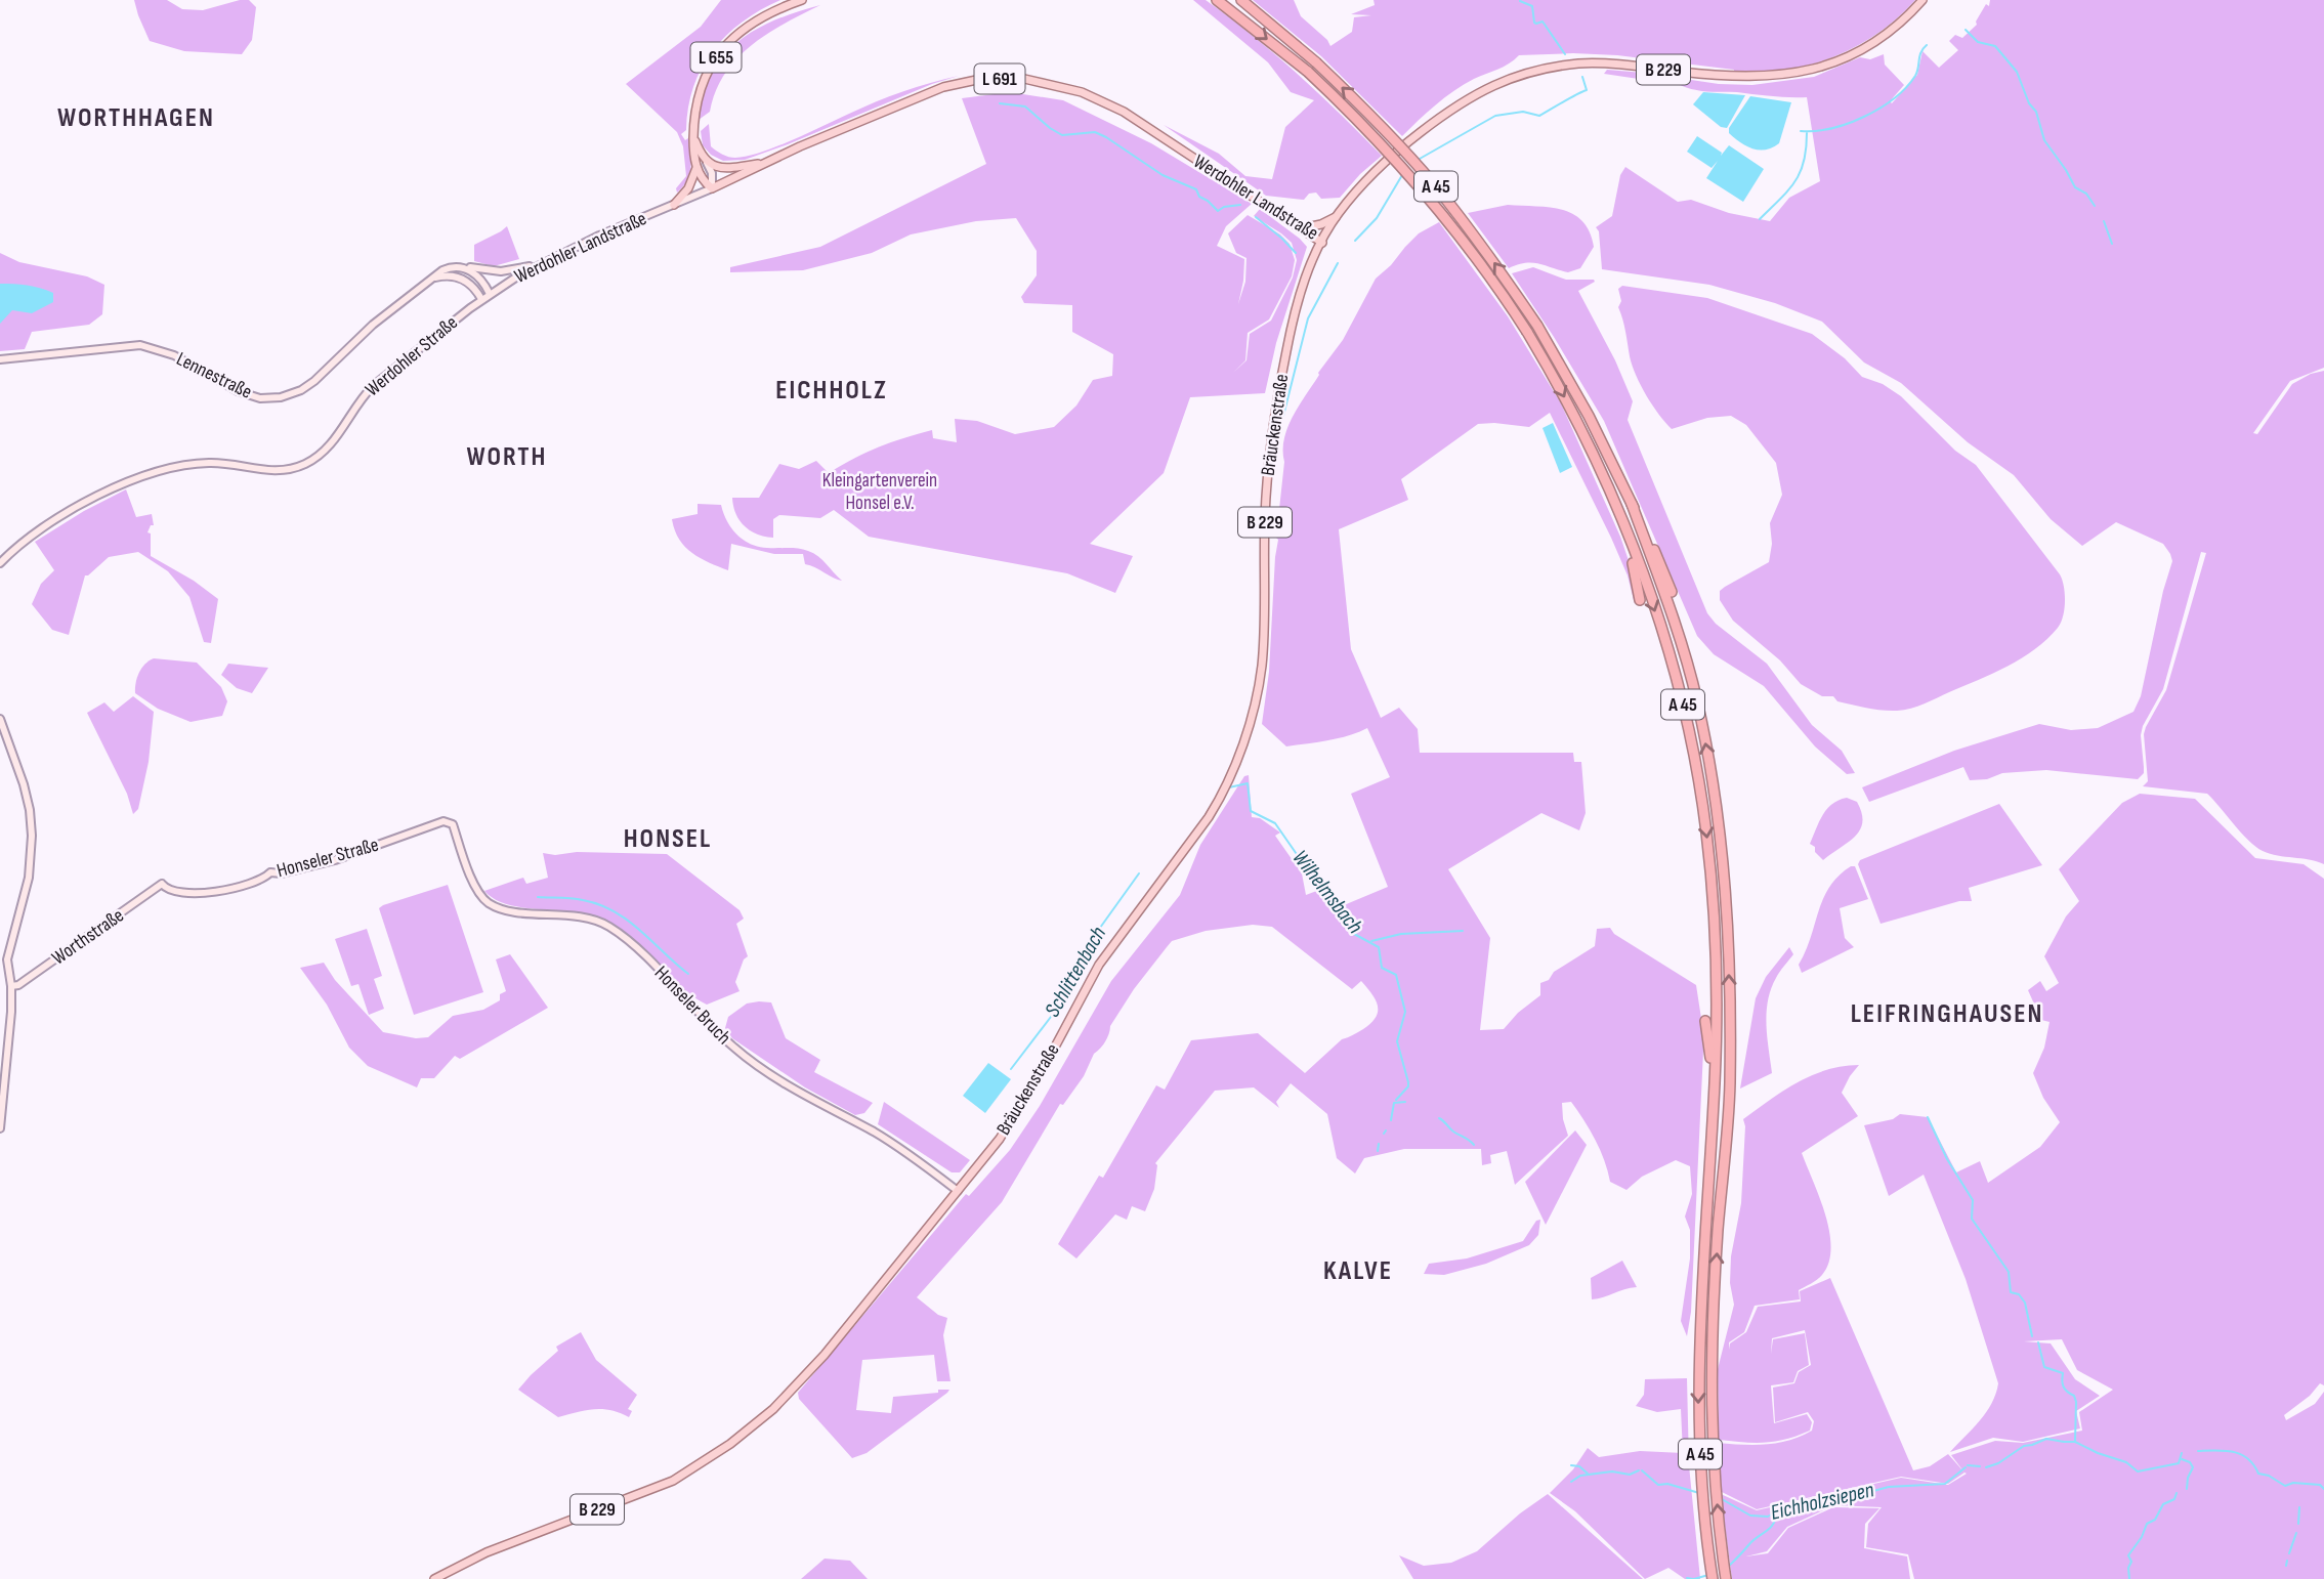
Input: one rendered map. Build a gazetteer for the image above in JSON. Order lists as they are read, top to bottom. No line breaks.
{"streets":{"highway":["A 45"],"main road":["L 655","B 229","L 691","Werdohler Landstraße","Bräuckenstraße"],"street":["Werdohler Straße","Lennestraße","Honseler Straße","Worthstraße","Honseler Bruch"]},"crossings":[["L 691","Werdohler Landstraße"],["Werdohler Landstraße","Werdohler Straße"],["Werdohler Landstraße","Bräuckenstraße"],["Bräuckenstraße","Honseler Bruch"],["Honseler Straße","Worthstraße"],["Honseler Straße","Honseler Bruch"]],"districts":["WORTHHAGEN","EICHHOLZ","WORTH","HONSEL","LEIFRINGHAUSEN","KALVE"],"water":["Wilhelmsbach","Schlittenbach","Eichholzsiepen"],"parks":["Kleingartenverein Honsel e.V."]}
